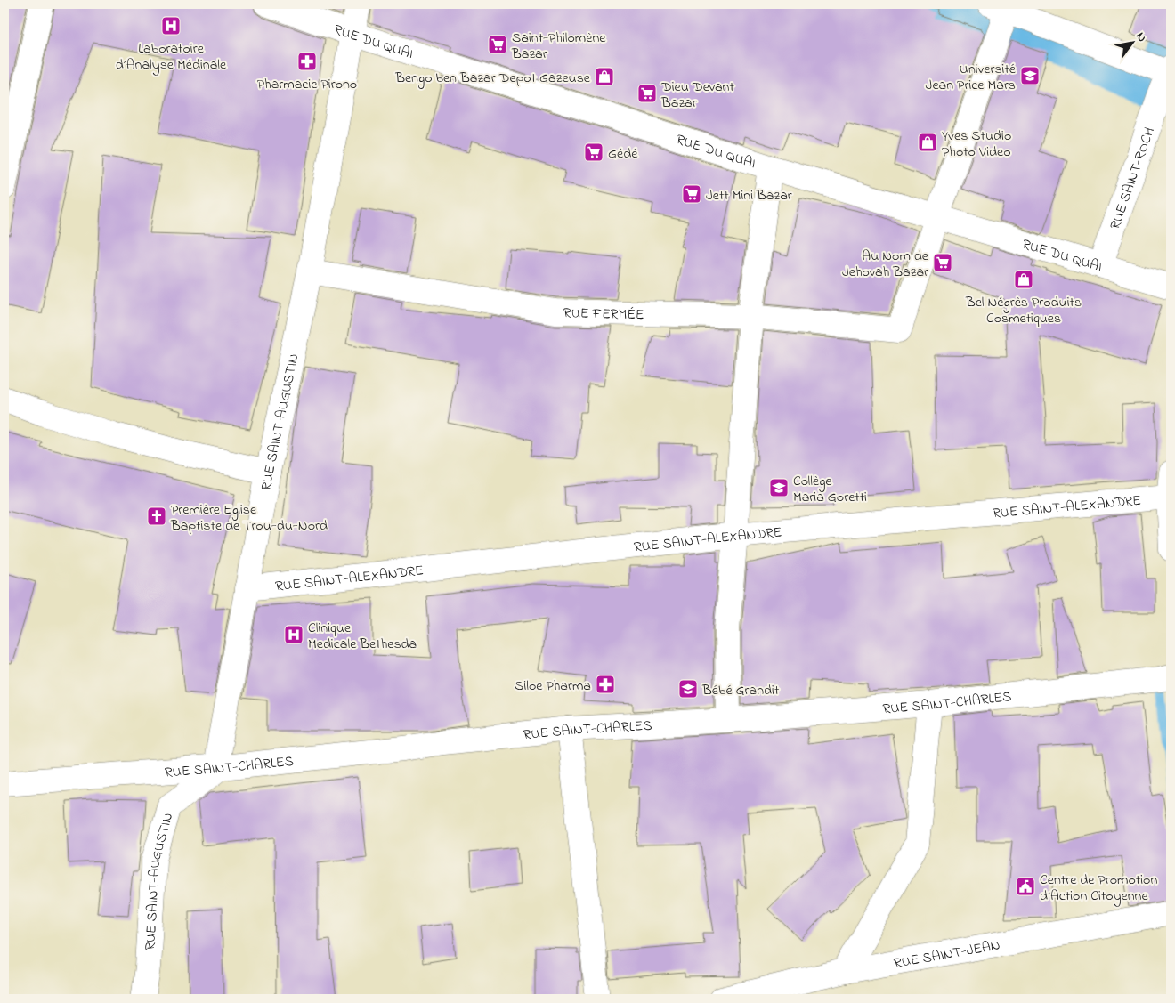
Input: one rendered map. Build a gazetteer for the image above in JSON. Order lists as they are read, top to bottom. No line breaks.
{"streets":{"street":["RUE DU QUAI","RUE SAINT-ROCH","RUE FERMÉE","RUE SAINT-AUGUSTIN","RUE SAINT-ALEXANDRE","RUE SAINT-CHARLES","RUE SAINT-JEAN"]},"crossings":[["RUE DU QUAI","RUE SAINT-ROCH"],["RUE DU QUAI","RUE FERMÉE"],["RUE DU QUAI","RUE SAINT-AUGUSTIN"],["RUE FERMÉE","RUE SAINT-AUGUSTIN"],["RUE SAINT-AUGUSTIN","RUE SAINT-ALEXANDRE"],["RUE SAINT-AUGUSTIN","RUE SAINT-CHARLES"]],"places":{"hospital":["Laboratoire d´Analyse Médinale","Clinique Medicale Bethesda"],"supermarket":["Saint-Philomène Bazar","Dieu Devant Bazar","Gédé","Jett Mini Bazar","Au Nom de Jehovah Bazar"],"pharmacy":["Pharmacie Pirono","Siloe Pharma"],"school or university":["Université Jean Price Mars","Collège Maria Goretti","Bébé Grandit"],"shop":["Bengo ben Bazar Depot Gazeuse","Yves Studio Photo Video","Bel Négrès Produits Cosmetiques"],"church":["Première Eglise Baptiste de Trou-du-Nord"],"public building":["Centre de Promotion d´Action Citoyenne"]},"north":"top right"}
